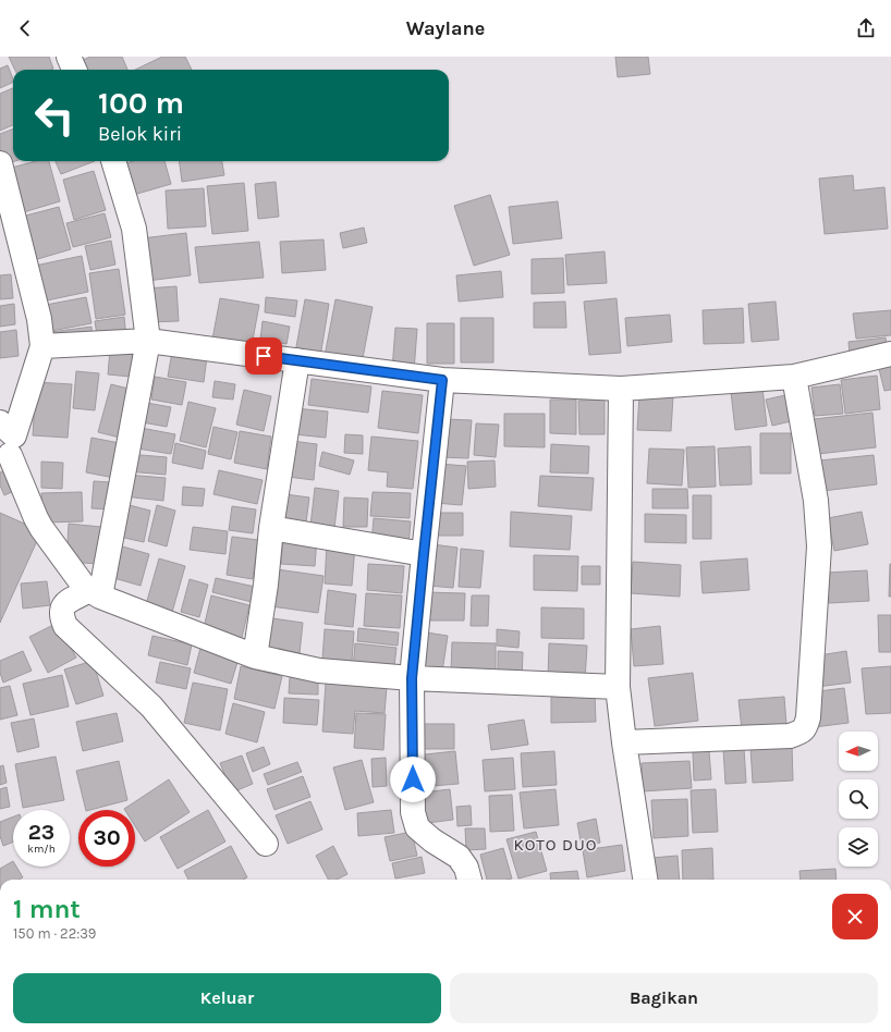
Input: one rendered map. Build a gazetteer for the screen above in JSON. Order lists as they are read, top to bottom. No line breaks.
{"districts":["KOTO DUO"],"north":"left","page":{"header":"Waylane","turn":["100 m","Belok kiri"],"speed":"23 km/h","limit":"30","heading":["1 mnt","150 m · 22:39"],"buttons":["Keluar","Bagikan"]}}
